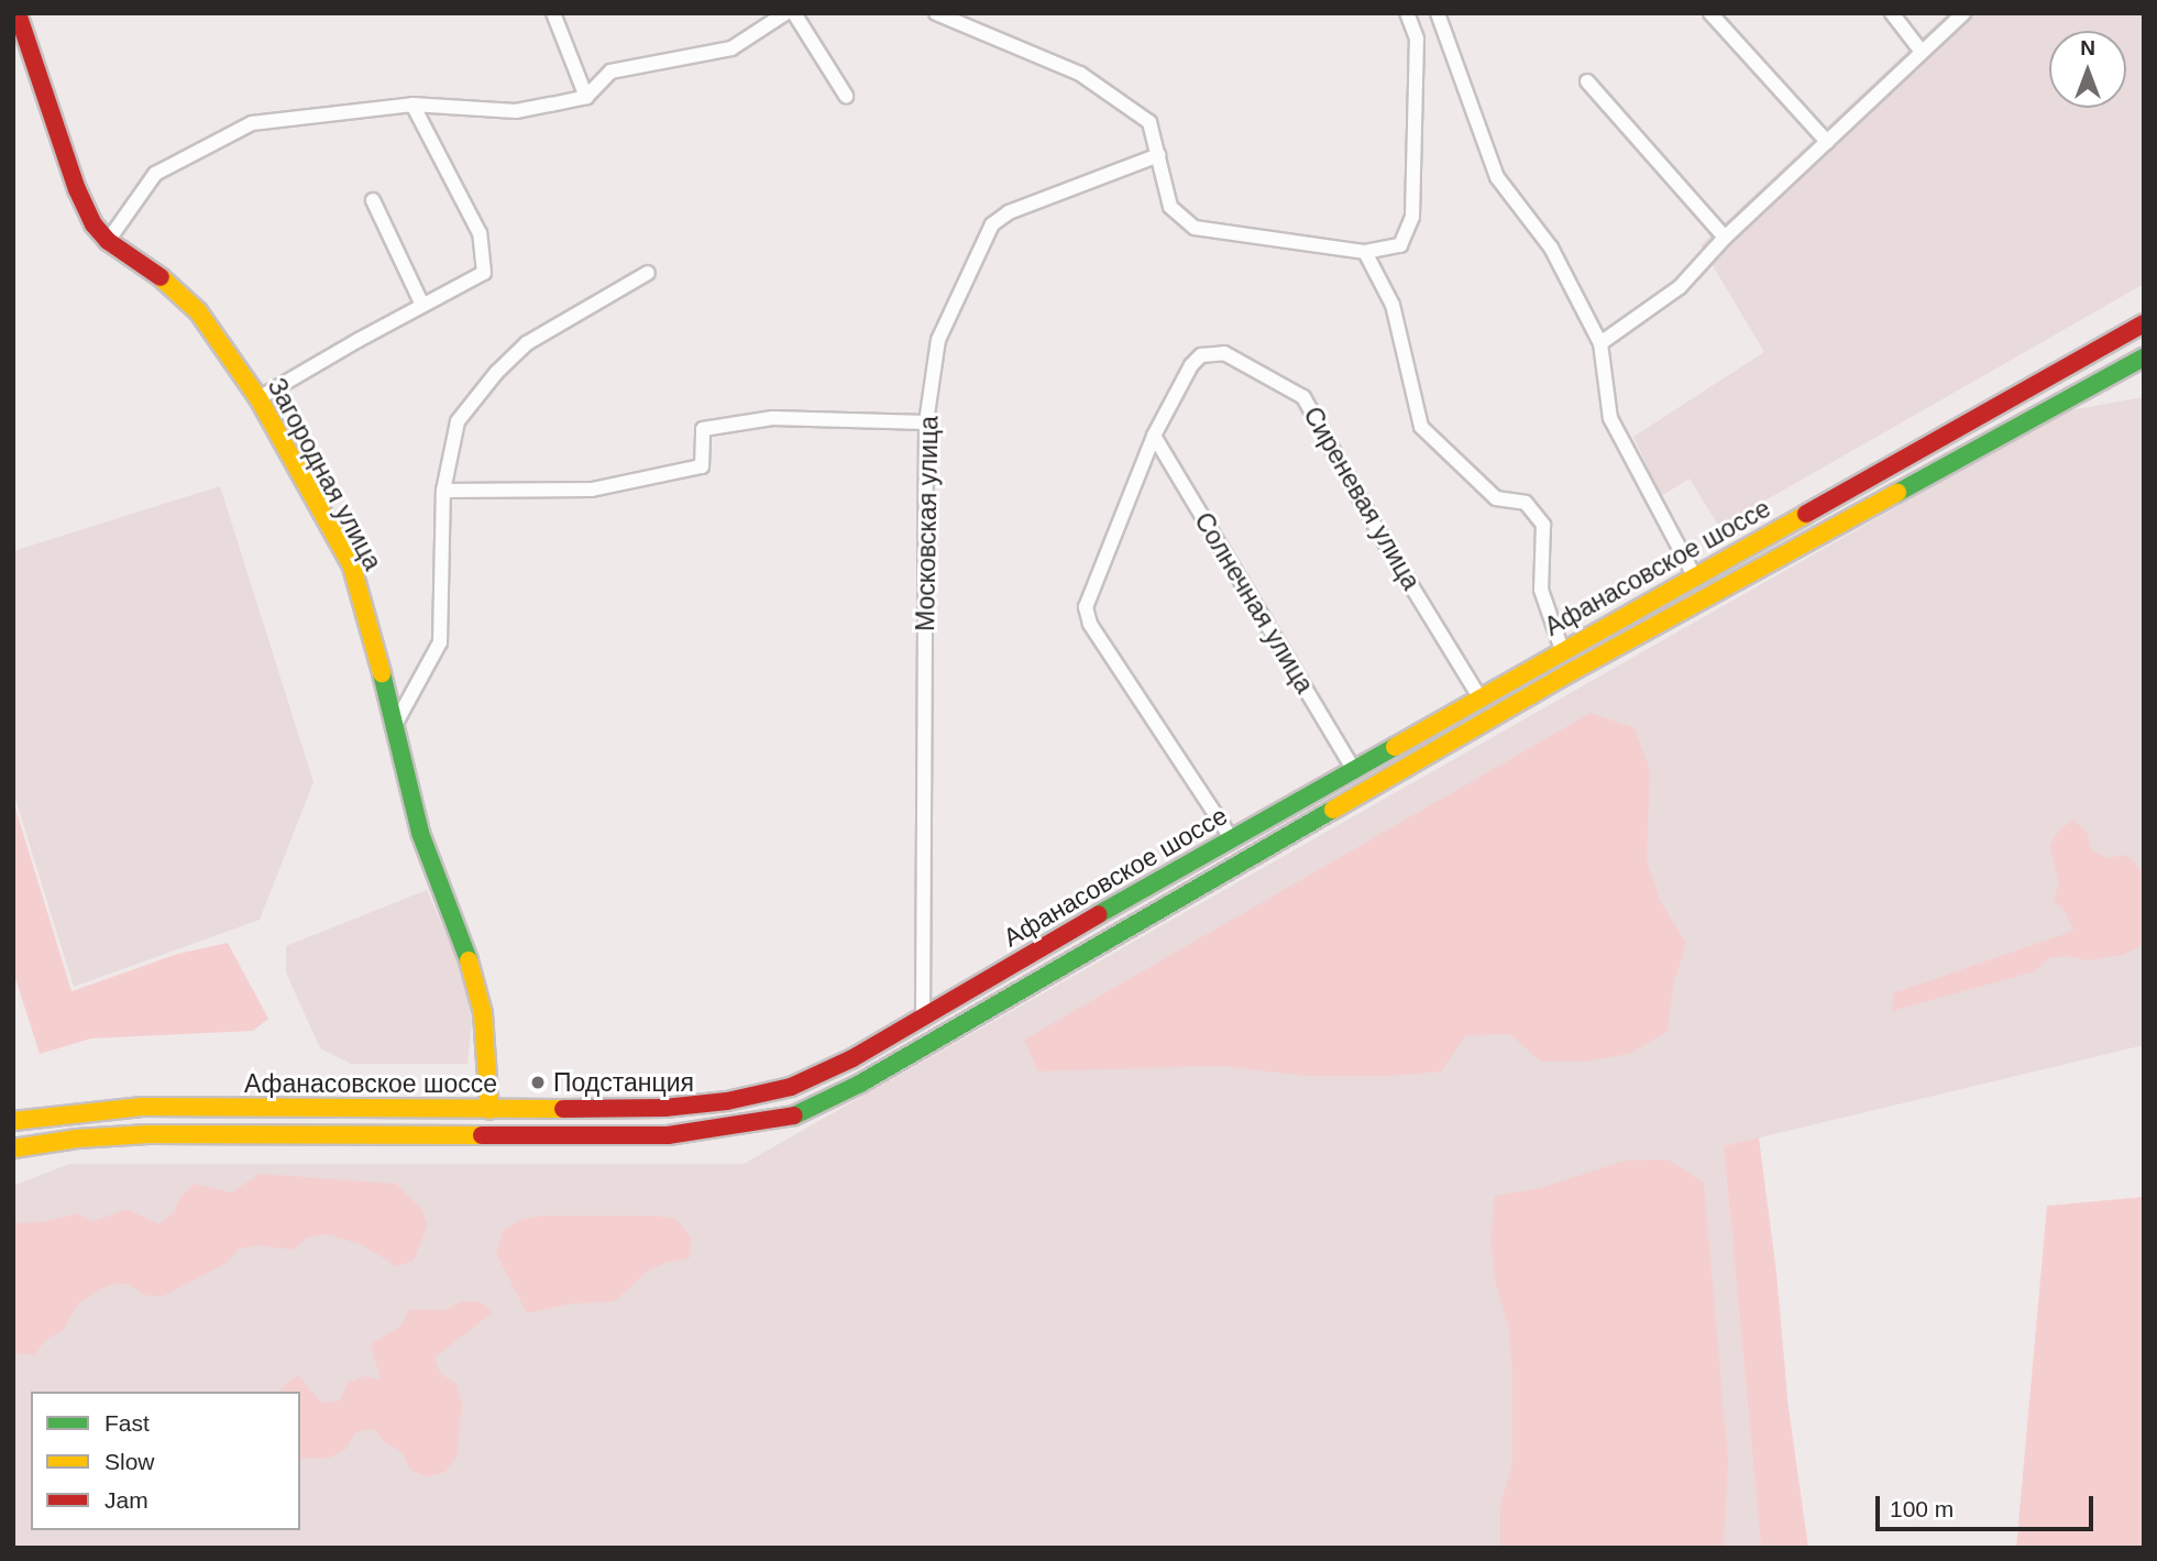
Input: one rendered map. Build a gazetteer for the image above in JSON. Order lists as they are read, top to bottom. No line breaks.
{"streets":{"main road":["Загородная улица","Афанасовское шоссе"],"street":["Сиреневая улица","Московская улица","Солнечная улица"]},"crossings":[["Загородная улица","Афанасовское шоссе"],["Сиреневая улица","Афанасовское шоссе"],["Сиреневая улица","Солнечная улица"],["Московская улица","Афанасовское шоссе"],["Афанасовское шоссе","Солнечная улица"]],"places":["Подстанция"],"legend":["Fast","Slow","Jam"],"scale_bar":"100 m","north":"top"}
